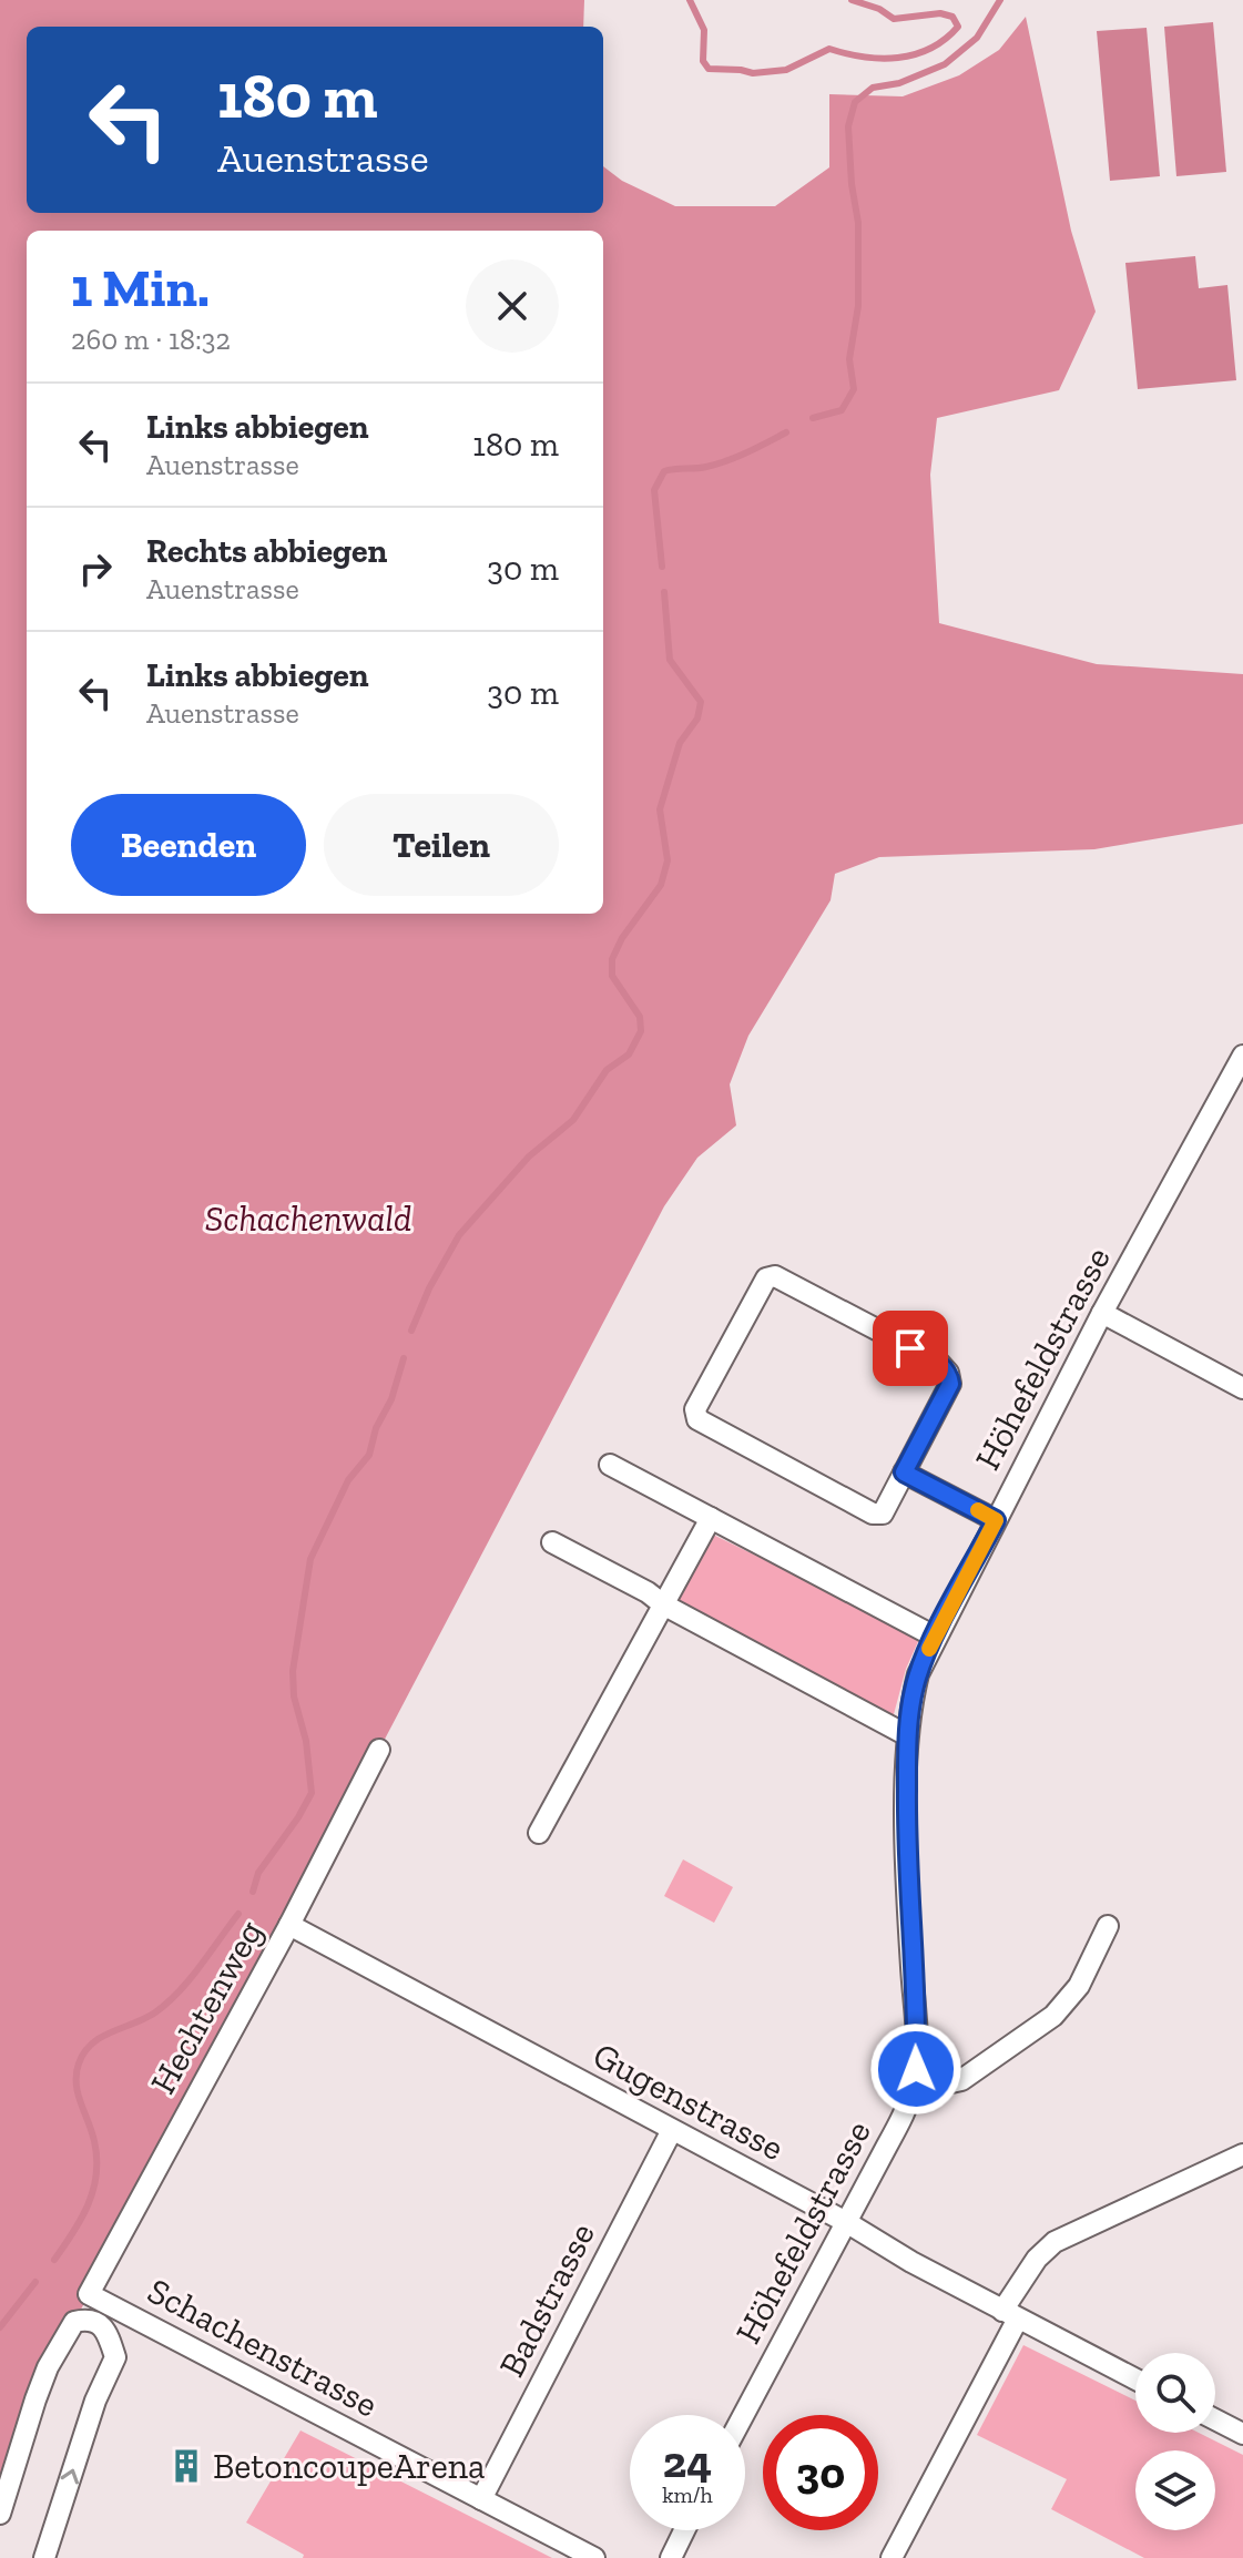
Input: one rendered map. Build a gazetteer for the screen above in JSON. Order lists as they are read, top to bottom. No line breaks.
{"streets":{"street":["Höhefeldstrasse","Hechtenweg","Gugenstrasse","Badstrasse","Schachenstrasse"]},"crossings":[["Höhefeldstrasse","Gugenstrasse"],["Hechtenweg","Gugenstrasse"],["Hechtenweg","Schachenstrasse"],["Gugenstrasse","Badstrasse"],["Badstrasse","Schachenstrasse"]],"parks":["Schachenwald"],"places":{"building":["BetoncoupeArena"]},"page":{"turn":["180 m","Auenstrasse"],"heading":["1 Min.","260 m · 18:32"],"list":[{"name":"Links abbiegen","note":"Auenstrasse","value":"180 m"},{"name":"Rechts abbiegen","note":"Auenstrasse","value":"30 m"},{"name":"Links abbiegen","note":"Auenstrasse","value":"30 m"}],"buttons":["Beenden","Teilen"],"speed":"24 km/h","limit":"30"}}
